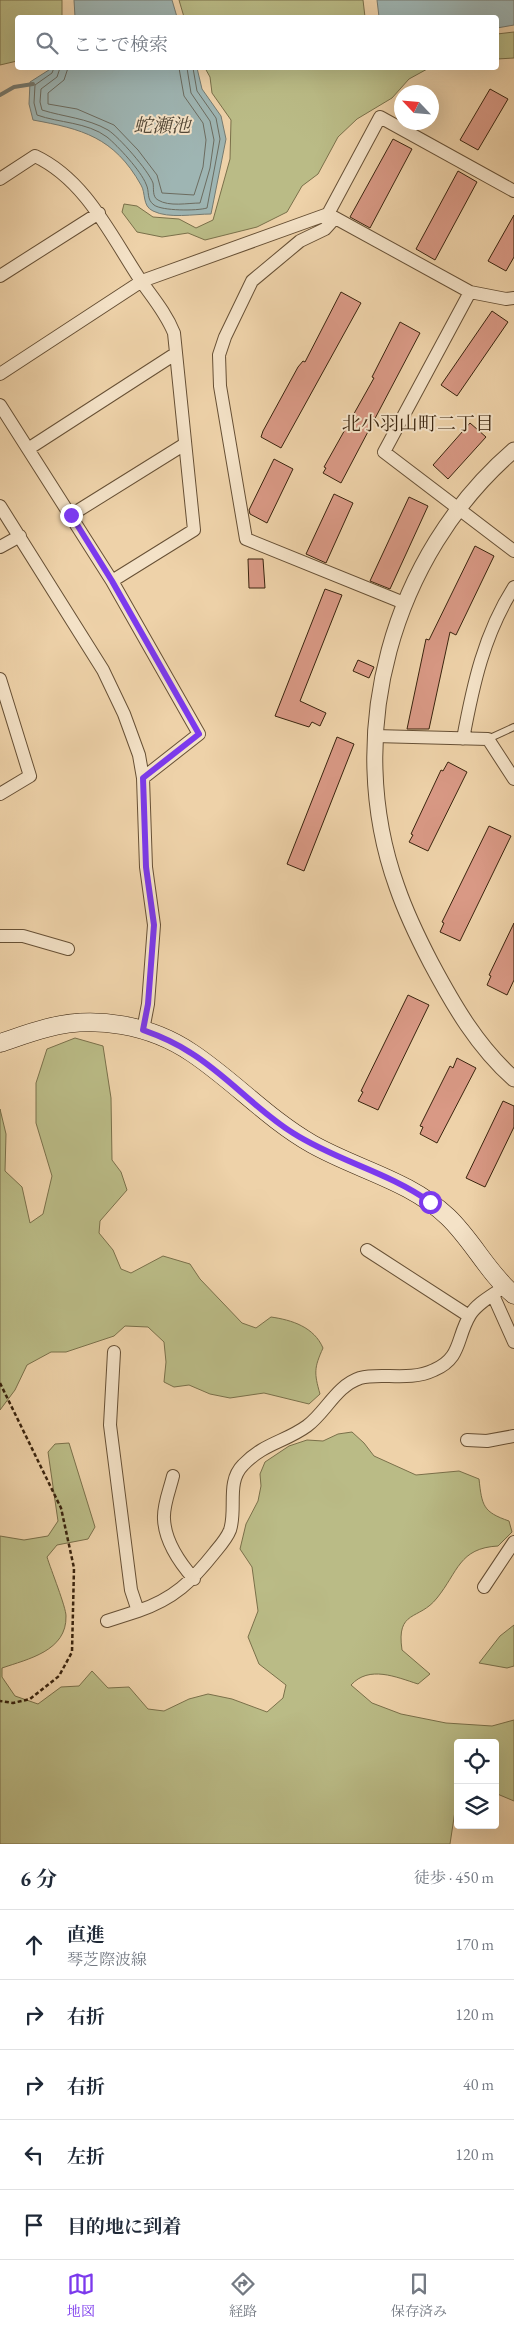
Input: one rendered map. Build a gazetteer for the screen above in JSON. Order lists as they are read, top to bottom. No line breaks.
{"districts":["北小羽山町二丁目"],"water":["蛇瀬池"],"north":"top left","page":{"search":"ここで検索","heading":["6 分","徒歩 · 450 m"],"list":[["直進","琴芝際波線","170 m"],["右折","120 m"],["右折","40 m"],["左折","120 m"],"目的地に到着"],"nav":["地図","経路","保存済み"]}}
